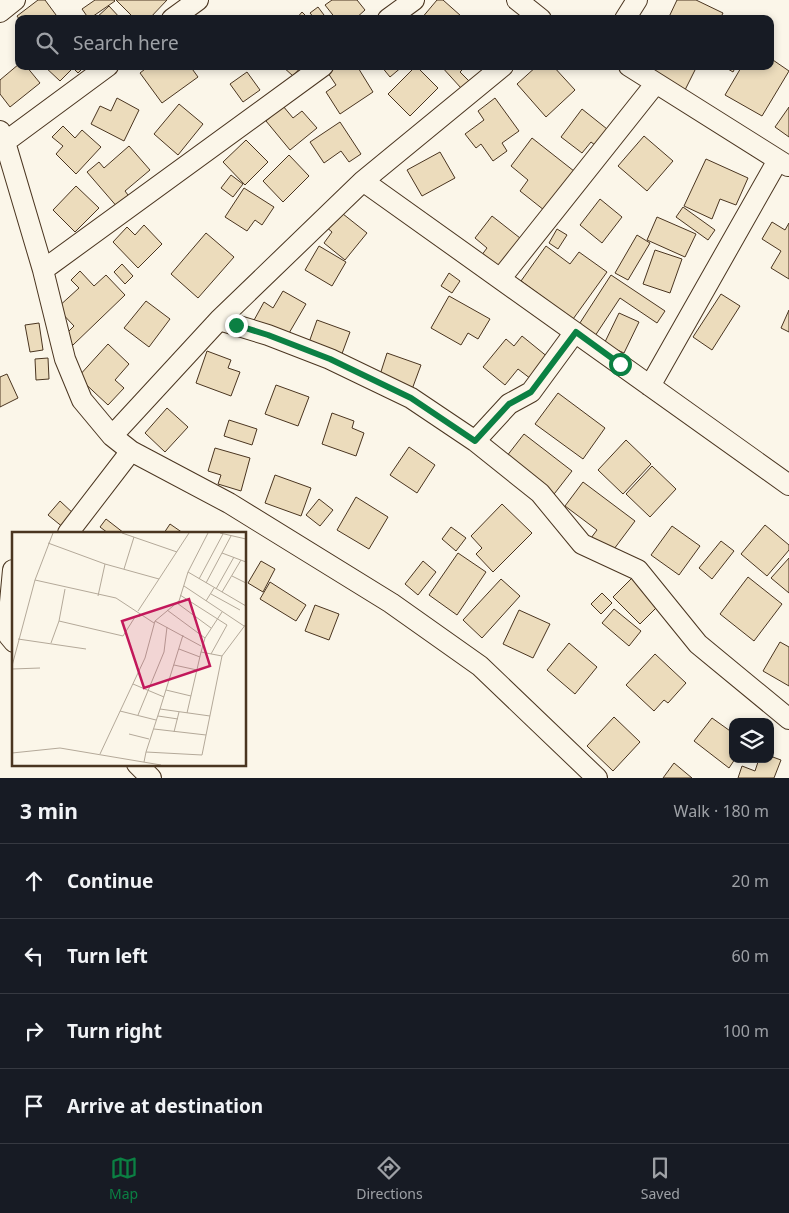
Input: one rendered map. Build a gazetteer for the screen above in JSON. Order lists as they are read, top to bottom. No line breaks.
{"page":{"search":"Search here","heading":["3 min","Walk · 180 m"],"list":[["Continue","20 m"],["Turn left","60 m"],["Turn right","100 m"],"Arrive at destination"],"nav":["Map","Directions","Saved"]}}
